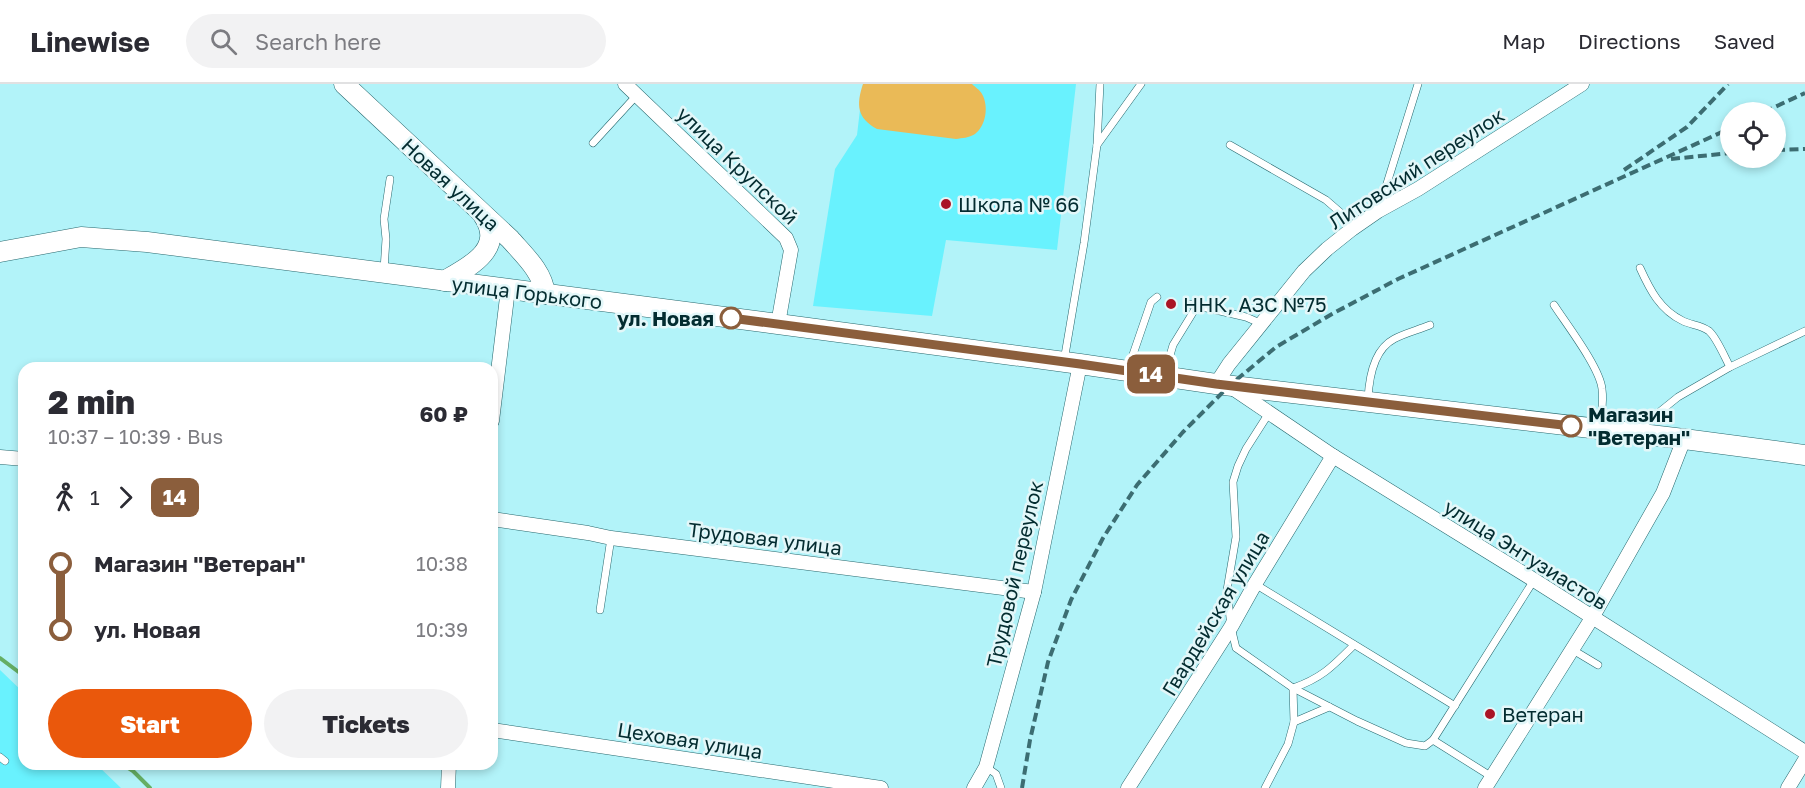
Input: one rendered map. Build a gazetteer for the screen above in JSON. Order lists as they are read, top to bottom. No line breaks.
{"streets":{"main road":["Новая улица","улица Горького"],"street":["улица Крупской","Литовский переулок","Трудовая улица","улица Энтузиастов","Трудовой переулок","Гвардейская улица","Цеховая улица"]},"crossings":[["улица Крупской","улица Горького"],["Литовский переулок","улица Горького"],["Литовский переулок","улица Энтузиастов"],["Новая улица","улица Горького"],["улица Горького","улица Энтузиастов"],["улица Горького","Трудовой переулок"],["Трудовая улица","Трудовой переулок"],["улица Энтузиастов","Гвардейская улица"]],"places":["Школа № 66","ННК, АЗС №75","ул. Новая","Магазин \"Ветеран\"","Ветеран"],"lines":["bus line 14"],"page":{"header":"Linewise","search":"Search here","nav":["Map","Directions","Saved"],"on_map":"14","heading":["2 min","10:37 – 10:39 · Bus","60 ₽"],"legs":["1","14"],"list":[{"name":"Магазин \"Ветеран\"","value":"10:38"},{"name":"ул. Новая","value":"10:39"}],"buttons":["Start","Tickets"]}}
